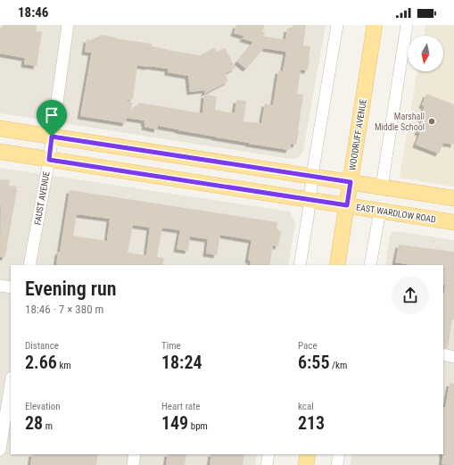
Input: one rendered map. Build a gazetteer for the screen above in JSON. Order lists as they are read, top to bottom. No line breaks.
{"streets":{"main road":["WOODRUFF AVENUE","EAST WARDLOW ROAD"],"street":["FAUST AVENUE"]},"crossings":[["WOODRUFF AVENUE","EAST WARDLOW ROAD"],["FAUST AVENUE","EAST WARDLOW ROAD"]],"places":["Marshall Middle School"],"north":"bottom","page":{"status":"18:46","heading":["Evening run","18:46 · 7 × 380 m"],"stats":[["Distance","2.66 km"],["Time","18:24"],["Pace","6:55 /km"],["Elevation","28 m"],["Heart rate","149 bpm"],["kcal","213"]]}}
